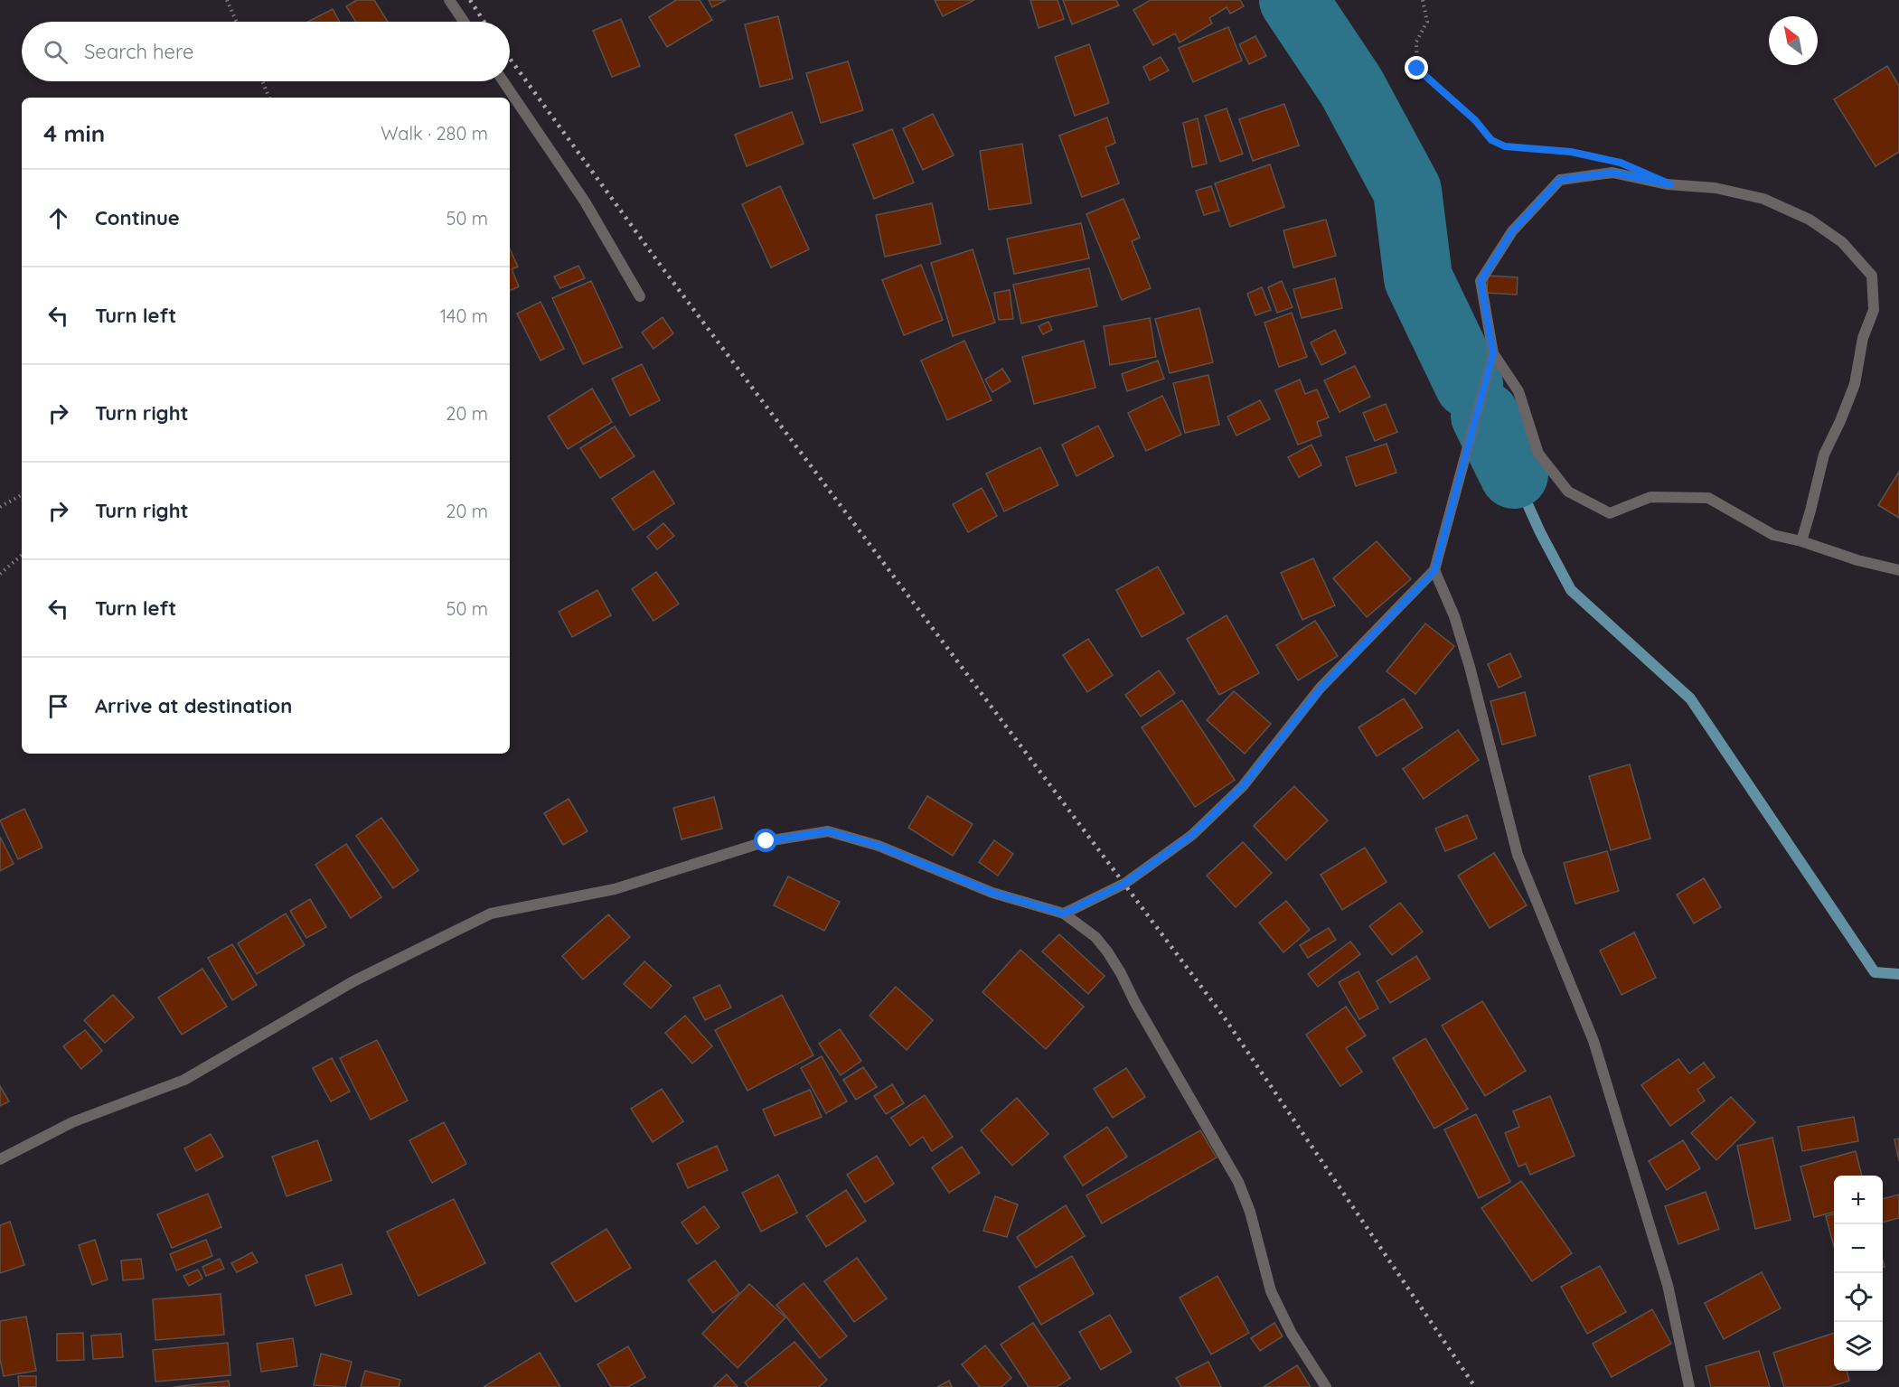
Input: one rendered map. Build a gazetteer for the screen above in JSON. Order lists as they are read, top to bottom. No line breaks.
{"north":"top left","page":{"search":"Search here","heading":["4 min","Walk · 280 m"],"list":[["Continue","50 m"],["Turn left","140 m"],["Turn right","20 m"],["Turn right","20 m"],["Turn left","50 m"],"Arrive at destination"],"map_buttons":["+","−"]}}
